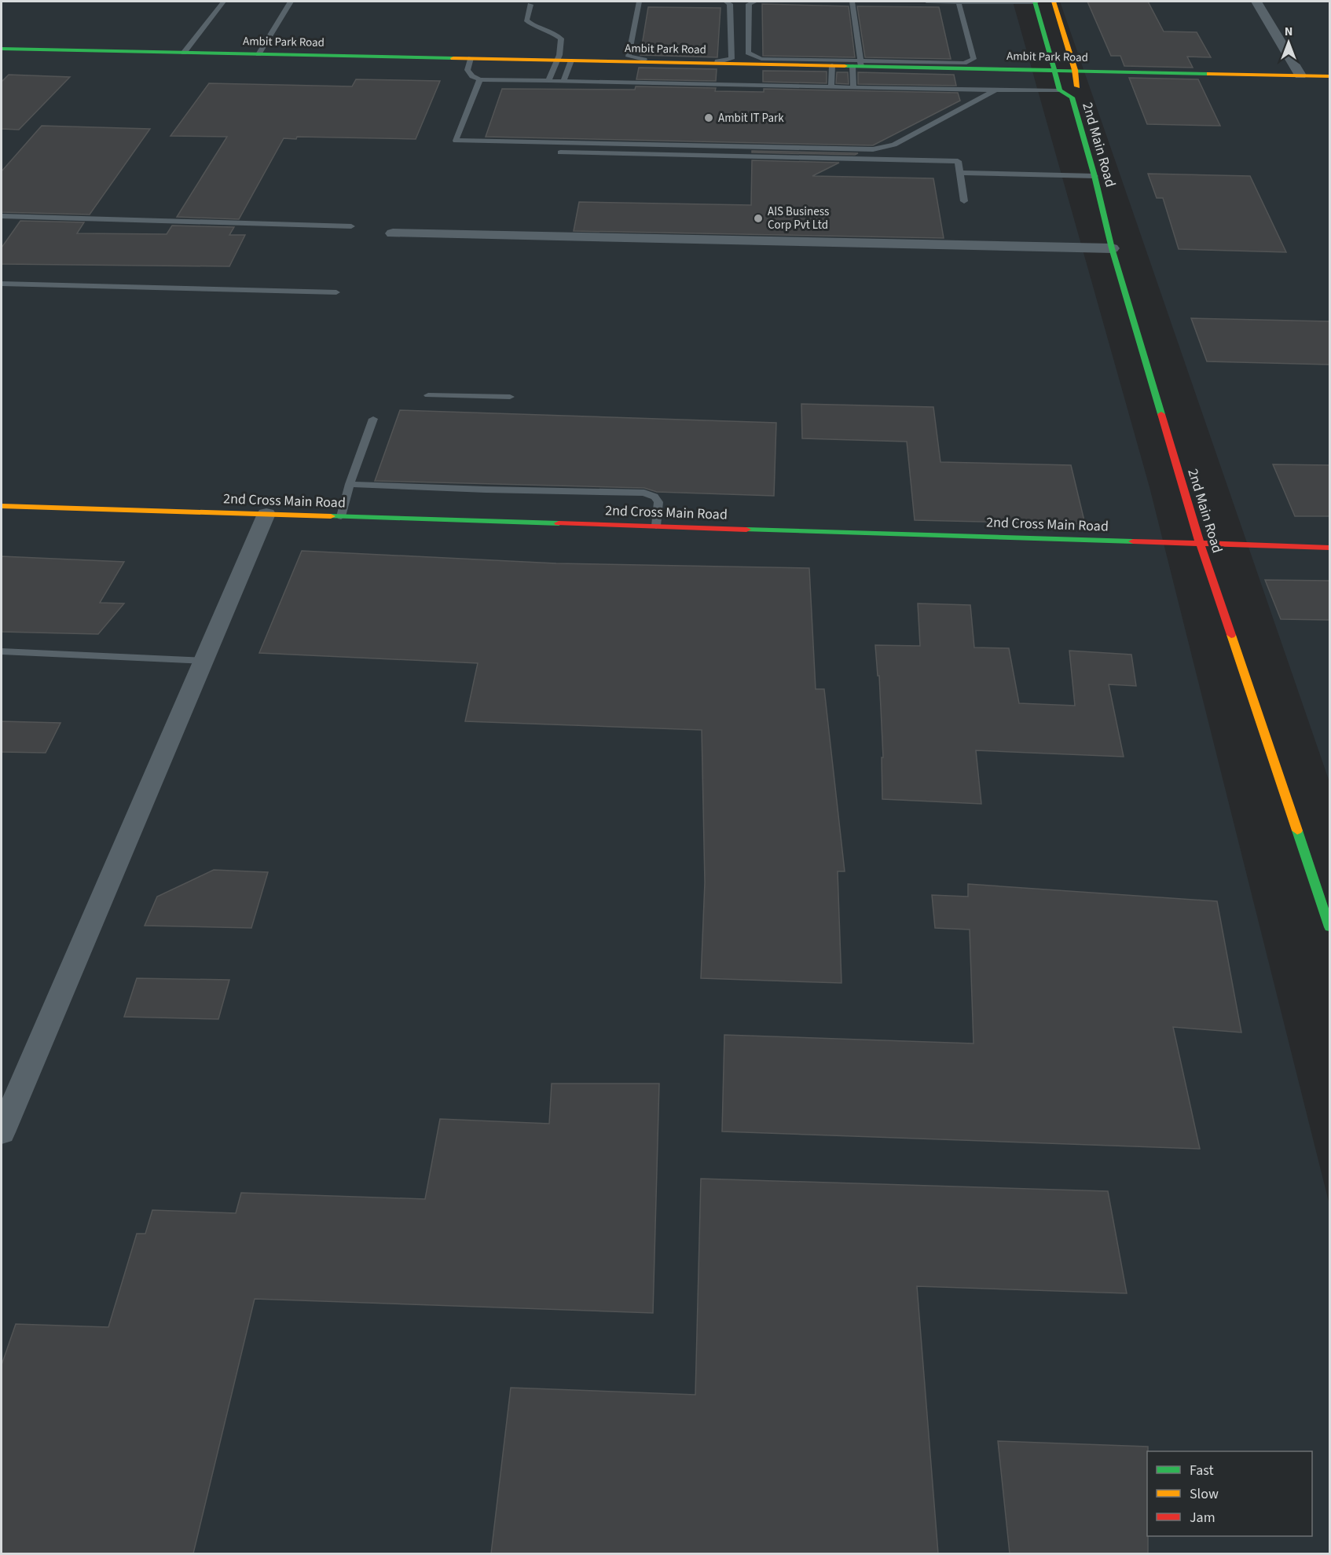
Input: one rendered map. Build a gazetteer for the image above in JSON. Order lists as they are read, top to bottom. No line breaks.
{"streets":{"street":["Ambit Park Road","2nd Main Road","2nd Cross Main Road"]},"crossings":[["Ambit Park Road","2nd Main Road"],["2nd Main Road","2nd Cross Main Road"]],"places":["Ambit IT Park","AIS Business Corp Pvt Ltd"],"legend":["Fast","Slow","Jam"],"north":"top"}
